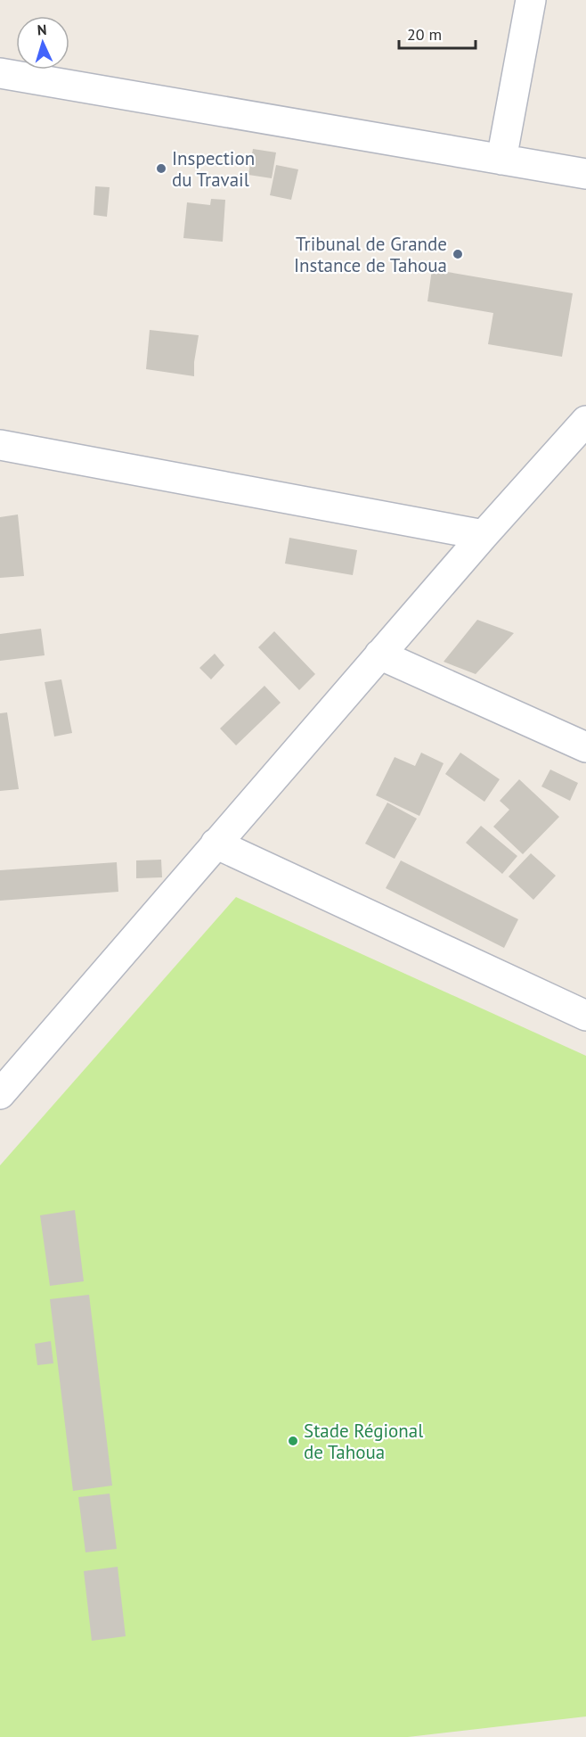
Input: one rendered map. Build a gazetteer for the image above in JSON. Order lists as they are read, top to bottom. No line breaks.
{"places":["Inspection du Travail","Tribunal de Grande Instance de Tahoua","Stade Régional de Tahoua"],"scale_bar":"20 m","north":"top"}
